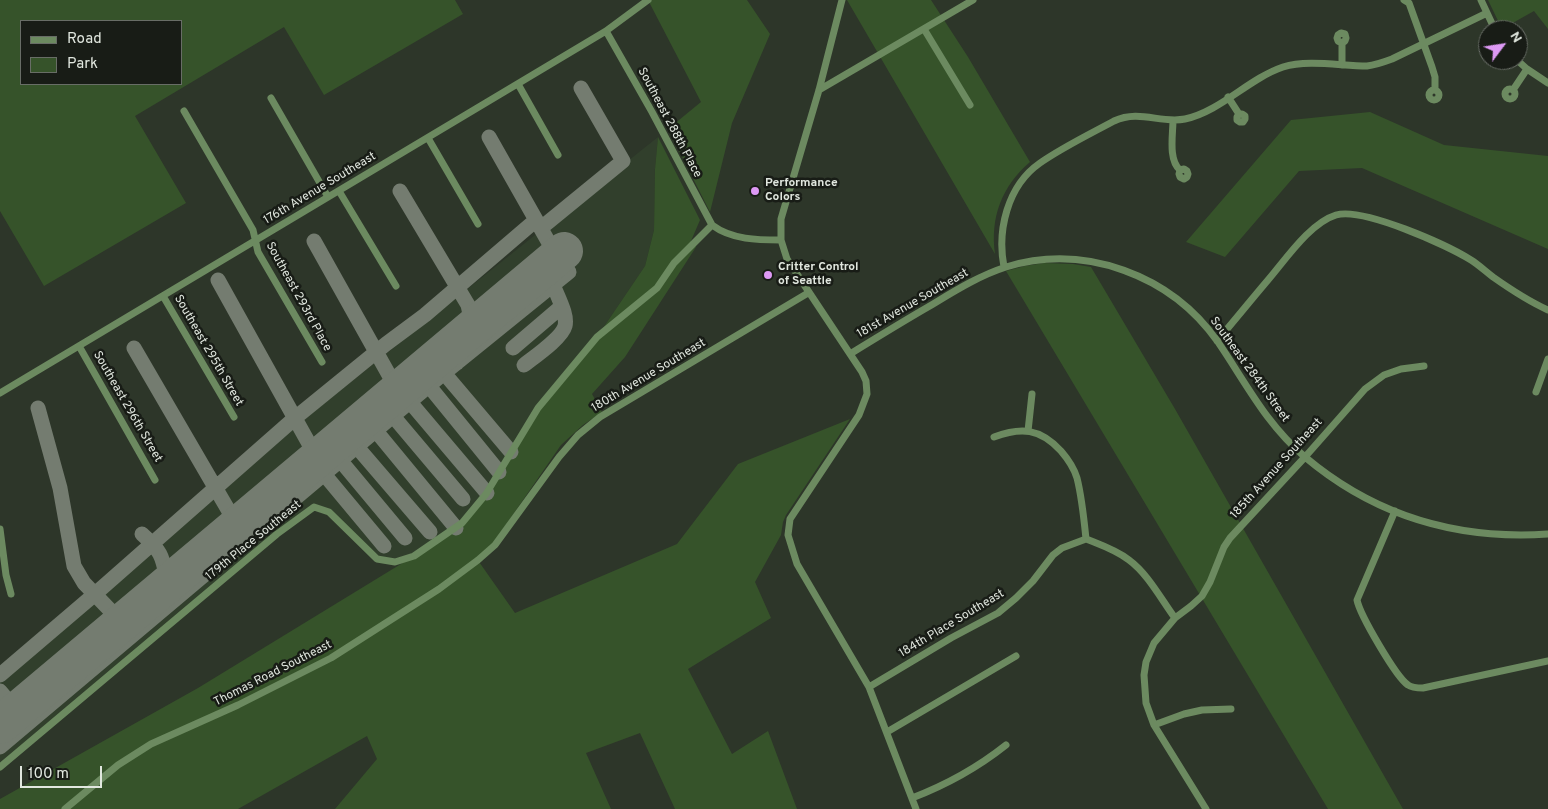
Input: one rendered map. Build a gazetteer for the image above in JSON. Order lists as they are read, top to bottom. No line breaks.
{"streets":{"street":["Southeast 288th Place","176th Avenue Southeast","Southeast 293rd Place","181st Avenue Southeast","Southeast 295th Street","Southeast 284th Street","180th Avenue Southeast","Southeast 296th Street","185th Avenue Southeast","179th Place Southeast","184th Place Southeast","Thomas Road Southeast"]},"crossings":[["Southeast 288th Place","176th Avenue Southeast"],["Southeast 288th Place","179th Place Southeast"],["176th Avenue Southeast","Southeast 293rd Place"],["176th Avenue Southeast","Southeast 295th Street"],["176th Avenue Southeast","Southeast 296th Street"],["181st Avenue Southeast","Southeast 284th Street"],["Southeast 284th Street","185th Avenue Southeast"],["180th Avenue Southeast","Thomas Road Southeast"]],"places":["Performance Colors","Critter Control of Seattle"],"legend":["Road","Park"],"scale_bar":"100 m","north":"top right"}
